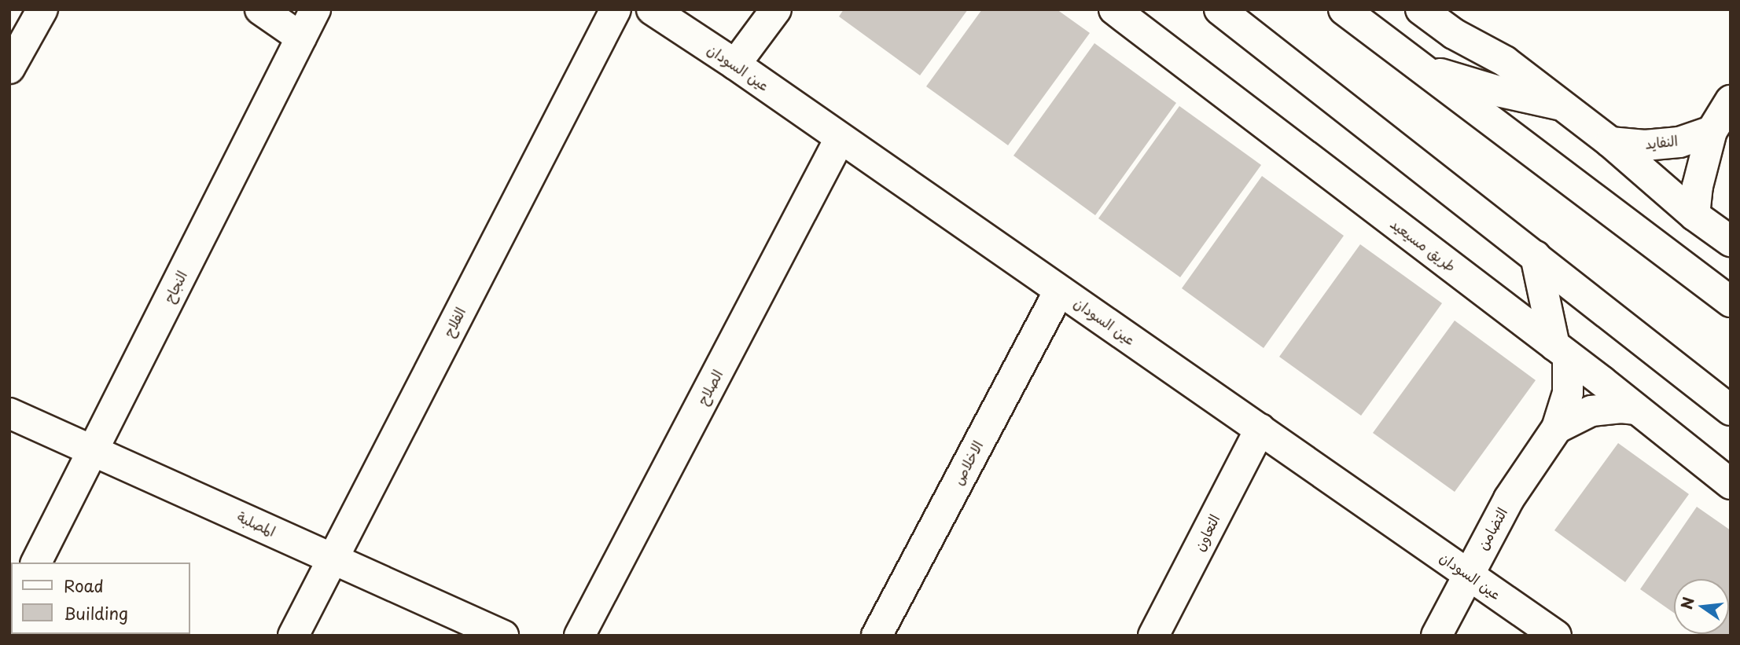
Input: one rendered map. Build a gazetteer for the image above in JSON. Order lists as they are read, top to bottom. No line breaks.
{"streets":{"main road":["عين السودان","النفايد","طريق مسيعيد","النجاح","الفلاح","الصلاح","الاخلاص","المصلبة","التضامن","التعاون"]},"crossings":[["عين السودان","الصلاح"],["عين السودان","الاخلاص"],["عين السودان","التضامن"],["عين السودان","التعاون"],["طريق مسيعيد","التضامن"],["النجاح","المصلبة"],["الفلاح","المصلبة"]],"legend":["Road","Building"],"north":"left"}
